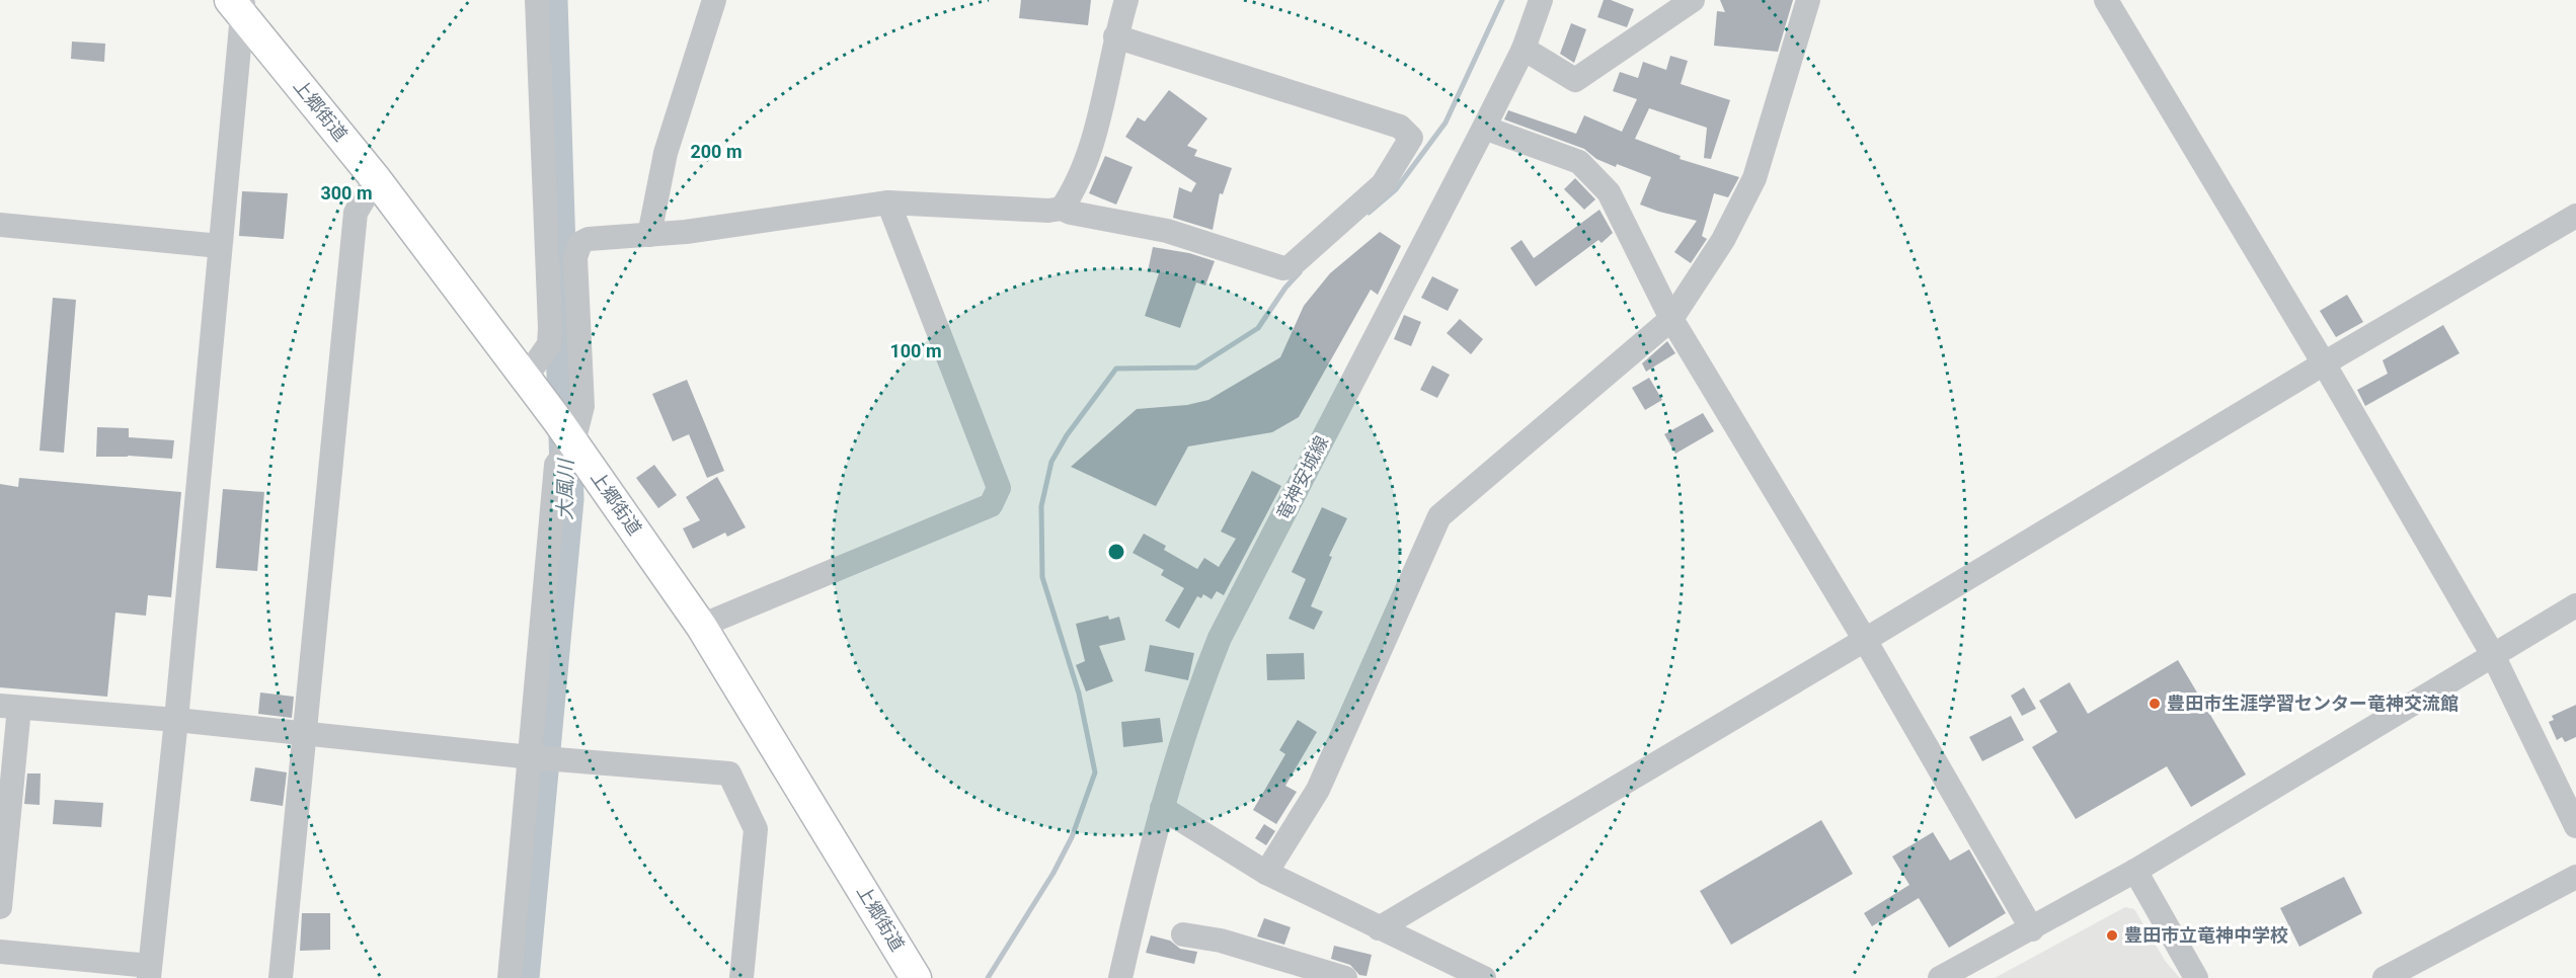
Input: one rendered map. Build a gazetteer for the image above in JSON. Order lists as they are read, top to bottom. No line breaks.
{"streets":{"main road":["上郷街道"],"street":["竜神安城線"]},"water":["大風川"],"places":["豊田市生涯学習センター竜神交流館","豊田市立竜神中学校"],"rings":["200 m","300 m","100 m"]}
